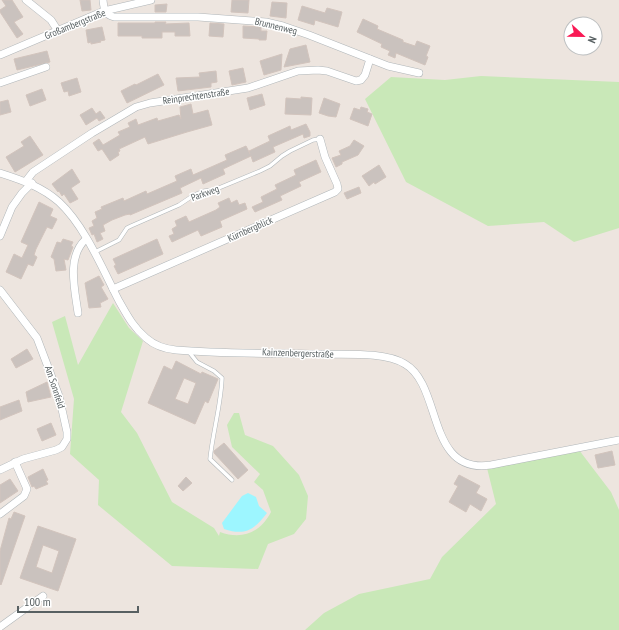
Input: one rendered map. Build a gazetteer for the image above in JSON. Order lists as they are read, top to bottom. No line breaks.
{"streets":{"street":["Großambergstraße","Brunnenweg","Reinprechtenstraße","Kürnbergblick","Kainzenbergerstraße","Am Sonnfeld"],"lane":["Parkweg"]},"crossings":[["Großambergstraße","Brunnenweg"],["Brunnenweg","Reinprechtenstraße"],["Reinprechtenstraße","Kainzenbergerstraße"],["Parkweg","Kürnbergblick"],["Parkweg","Kainzenbergerstraße"],["Kürnbergblick","Kainzenbergerstraße"]],"scale_bar":"100 m","north":"right"}
